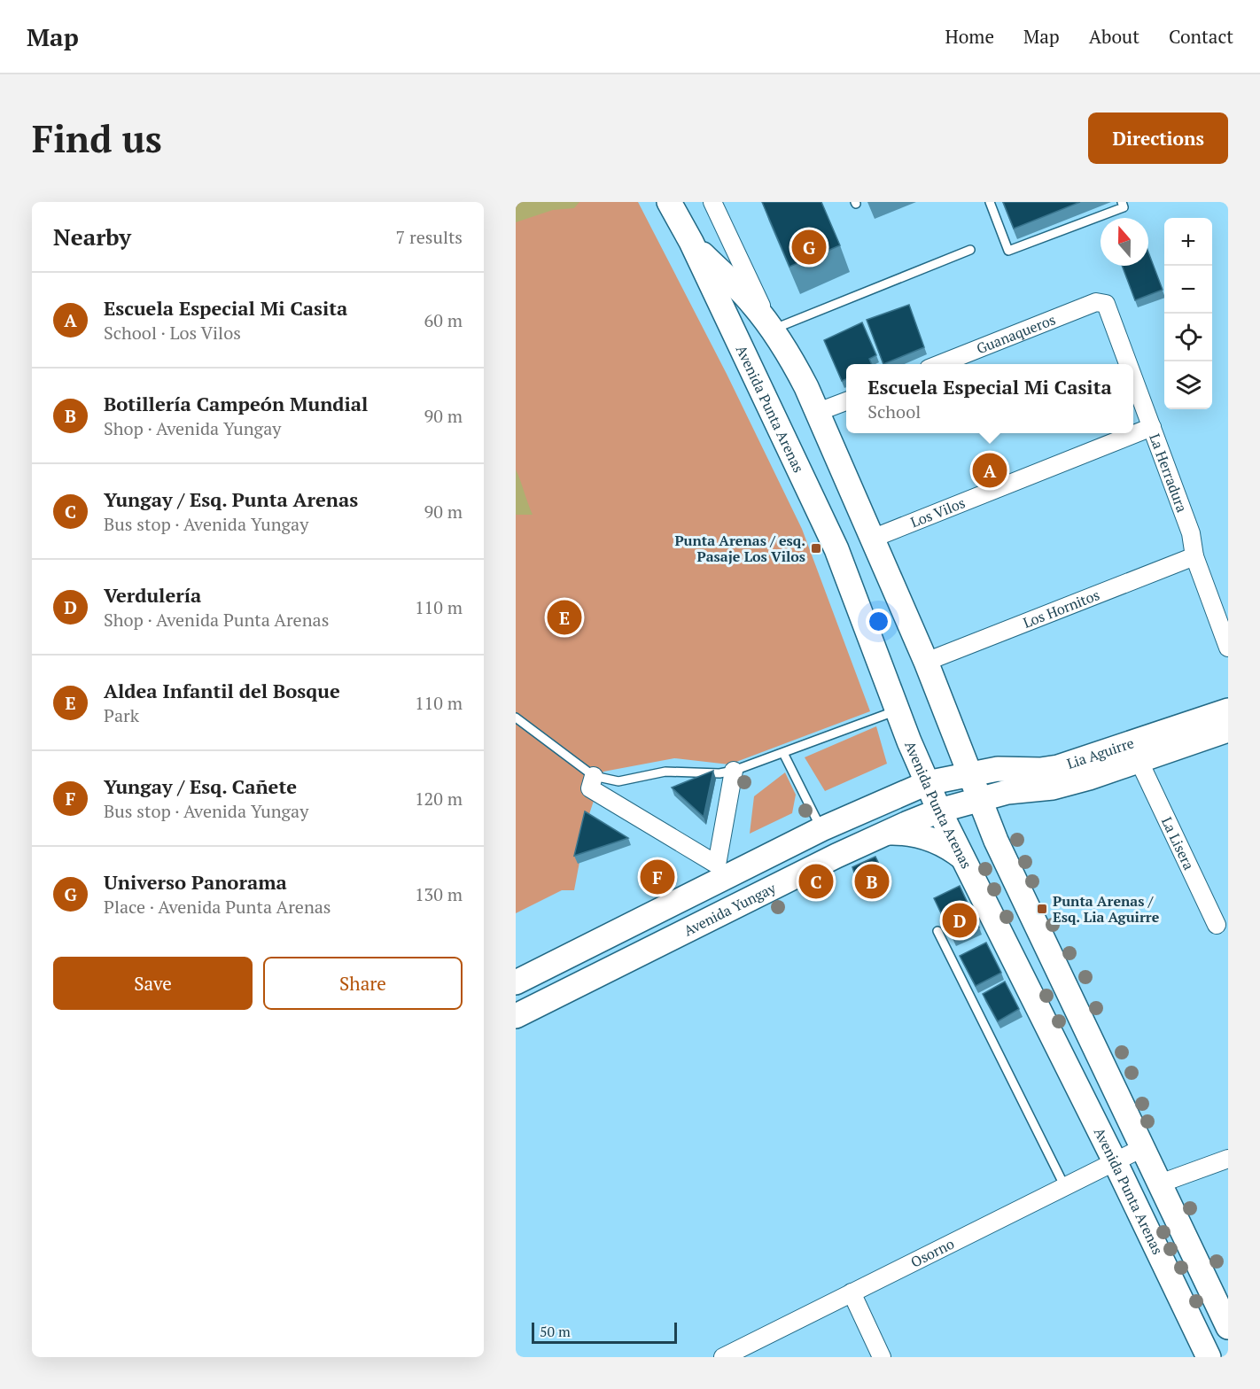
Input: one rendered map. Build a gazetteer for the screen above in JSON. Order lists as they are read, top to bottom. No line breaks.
{"streets":{"main road":["Avenida Punta Arenas","Lia Aguirre","Avenida Yungay"],"street":["Guanaqueros","La Herradura","Los Vilos","Los Hornitos","La Lisera","Osorno"]},"crossings":[["Guanaqueros","La Herradura"],["Avenida Punta Arenas","Los Vilos"],["Avenida Punta Arenas","Los Hornitos"],["Avenida Punta Arenas","Lia Aguirre"],["Avenida Punta Arenas","Avenida Yungay"],["Avenida Punta Arenas","Osorno"],["La Herradura","Los Vilos"],["La Herradura","Los Hornitos"],["Lia Aguirre","La Lisera"],["Lia Aguirre","Avenida Yungay"]],"places":{"transit":["Punta Arenas / esq. Pasaje Los Vilos","Punta Arenas / Esq. Lia Aguirre"]},"scale_bar":"50 m","north":"top","page":{"header":"Map","nav":["Home","Map","About","Contact"],"buttons":["Directions",["Save","Share"]],"title":"Find us","heading":["Nearby","7 results"],"map_buttons":["+","−"],"pins":["G","A","E","F","B","C","D"],"list":[{"mark":"A","name":"Escuela Especial Mi Casita","note":"School · Los Vilos","value":"60 m"},{"mark":"B","name":"Botillería Campeón Mundial","note":"Shop · Avenida Yungay","value":"90 m"},{"mark":"C","name":"Yungay / Esq. Punta Arenas","note":"Bus stop · Avenida Yungay","value":"90 m"},{"mark":"D","name":"Verdulería","note":"Shop · Avenida Punta Arenas","value":"110 m"},{"mark":"E","name":"Aldea Infantil del Bosque","note":"Park","value":"110 m"},{"mark":"F","name":"Yungay / Esq. Cañete","note":"Bus stop · Avenida Yungay","value":"120 m"},{"mark":"G","name":"Universo Panorama","note":"Place · Avenida Punta Arenas","value":"130 m"}],"popup":["Escuela Especial Mi Casita","School"],"scale":"50 m"}}
